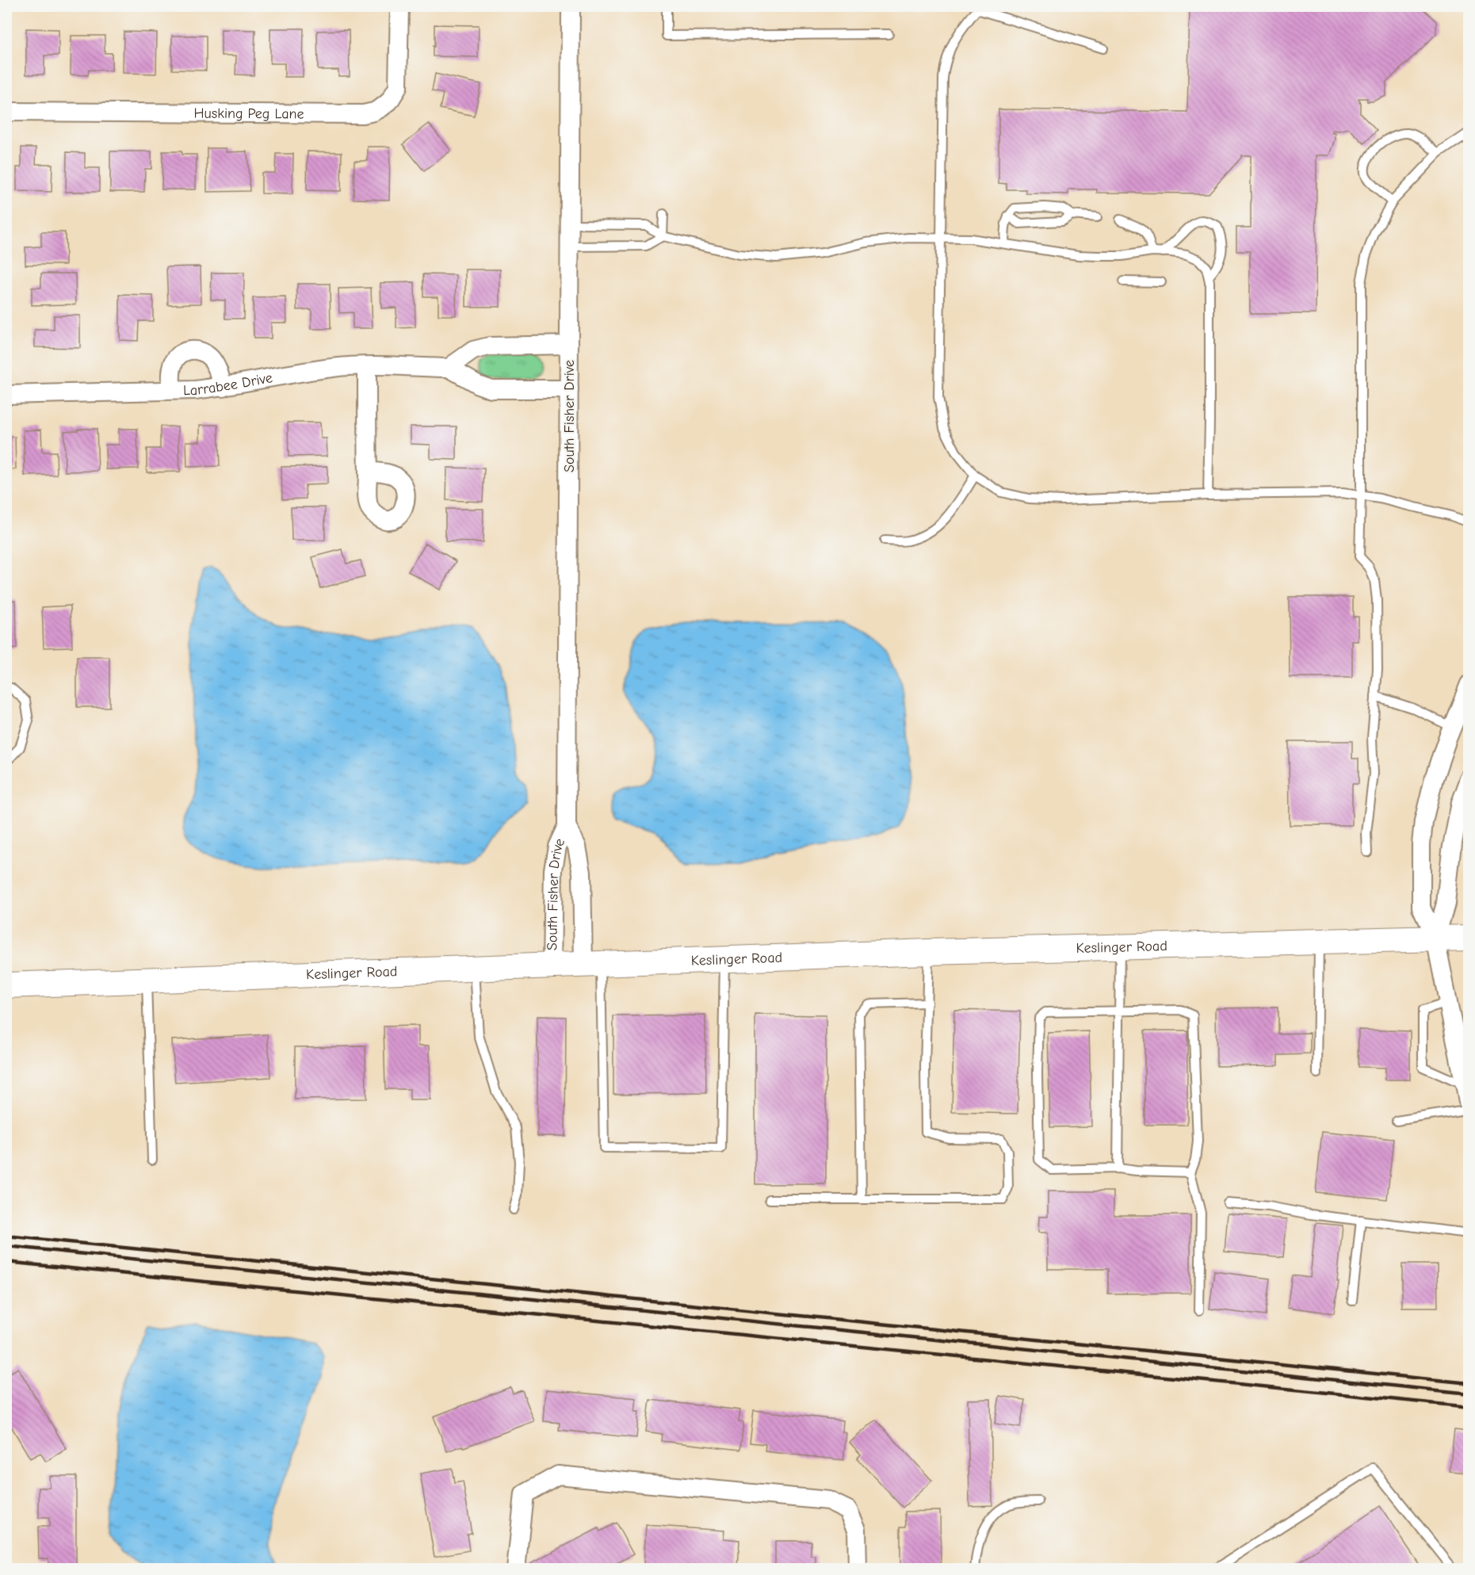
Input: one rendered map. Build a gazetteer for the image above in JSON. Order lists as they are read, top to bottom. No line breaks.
{"streets":{"main road":["Keslinger Road"],"street":["Husking Peg Lane","Larrabee Drive","South Fisher Drive"]},"crossings":[["Larrabee Drive","South Fisher Drive"],["South Fisher Drive","Keslinger Road"]]}
